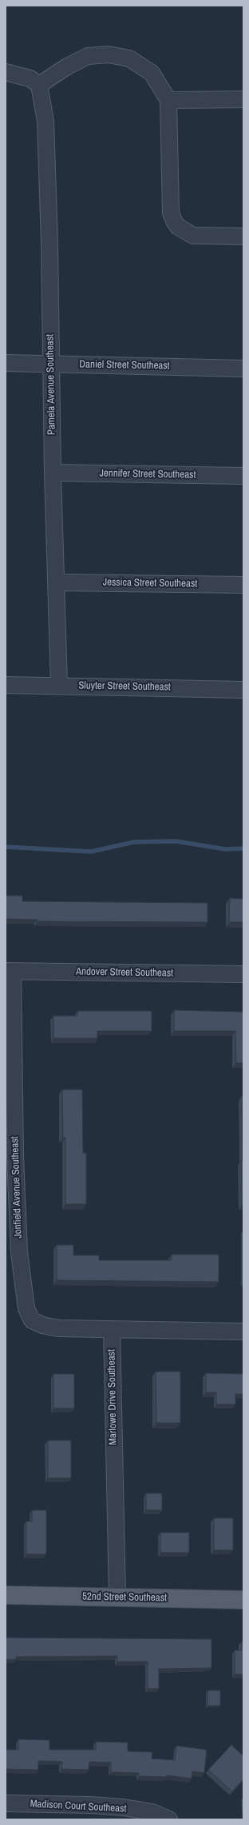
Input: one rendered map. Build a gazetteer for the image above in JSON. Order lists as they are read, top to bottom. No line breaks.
{"streets":{"main road":["52nd Street Southeast"],"street":["Daniel Street Southeast","Pamela Avenue Southeast","Jennifer Street Southeast","Jessica Street Southeast","Sluyter Street Southeast","Andover Street Southeast","Jonfield Avenue Southeast","Marlowe Drive Southeast","Madison Court Southeast"]},"crossings":[["Daniel Street Southeast","Pamela Avenue Southeast"],["Pamela Avenue Southeast","Jennifer Street Southeast"],["Pamela Avenue Southeast","Jessica Street Southeast"],["Pamela Avenue Southeast","Sluyter Street Southeast"],["Andover Street Southeast","Jonfield Avenue Southeast"],["Jonfield Avenue Southeast","Marlowe Drive Southeast"],["Marlowe Drive Southeast","52nd Street Southeast"]]}
